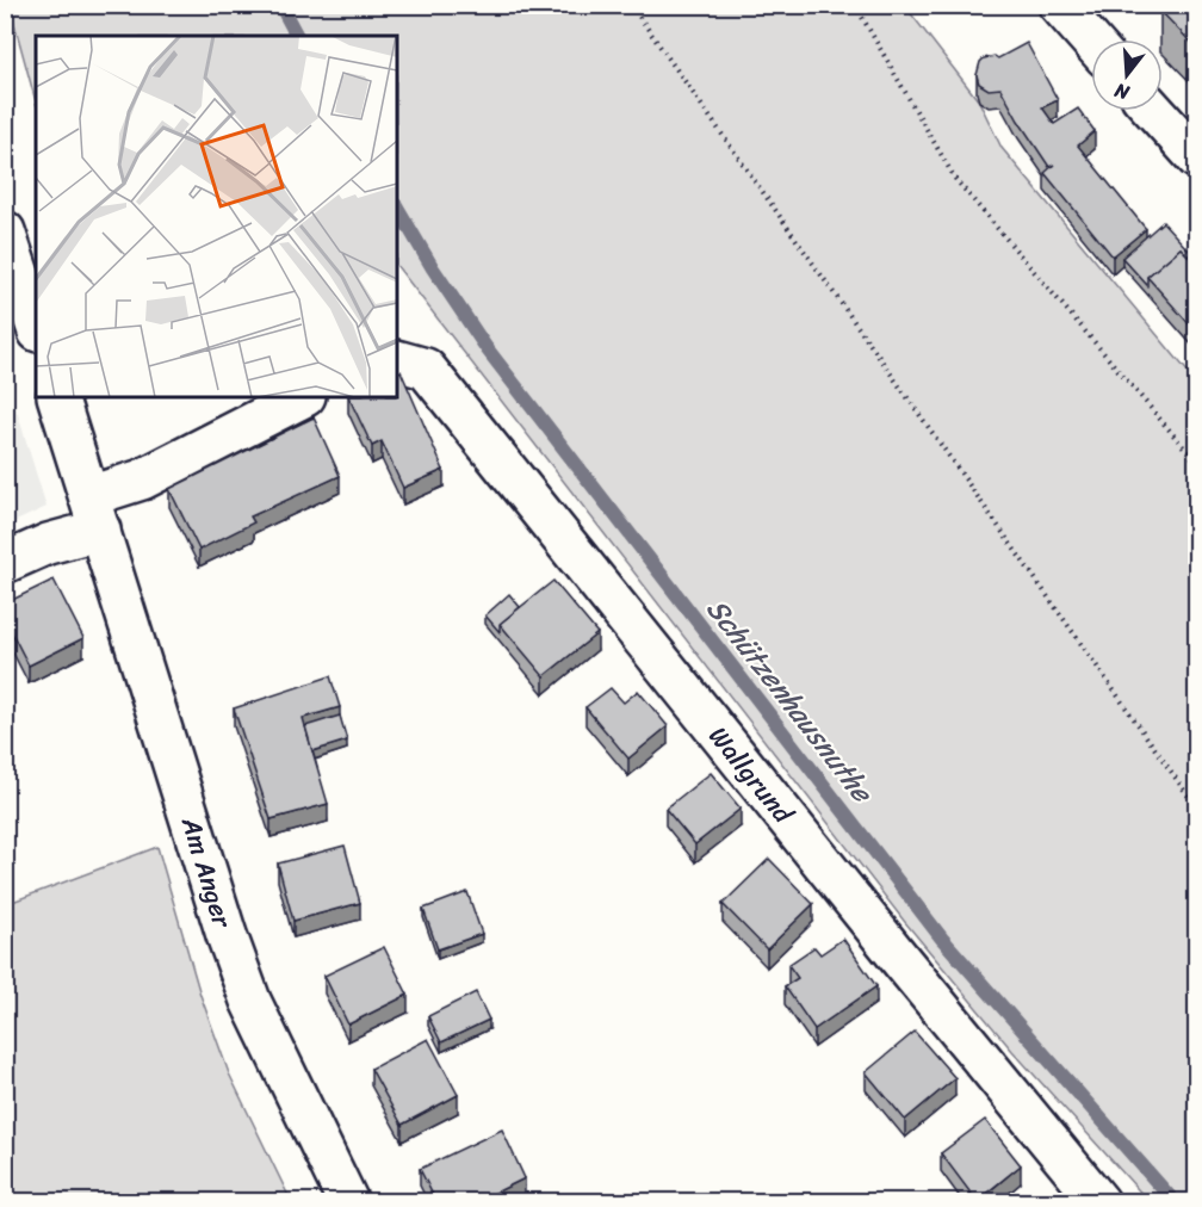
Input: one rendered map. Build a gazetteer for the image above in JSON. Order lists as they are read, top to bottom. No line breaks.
{"streets":{"street":["Wallgrund","Am Anger"]},"water":["Schützenhausnuthe"],"north":"bottom"}
